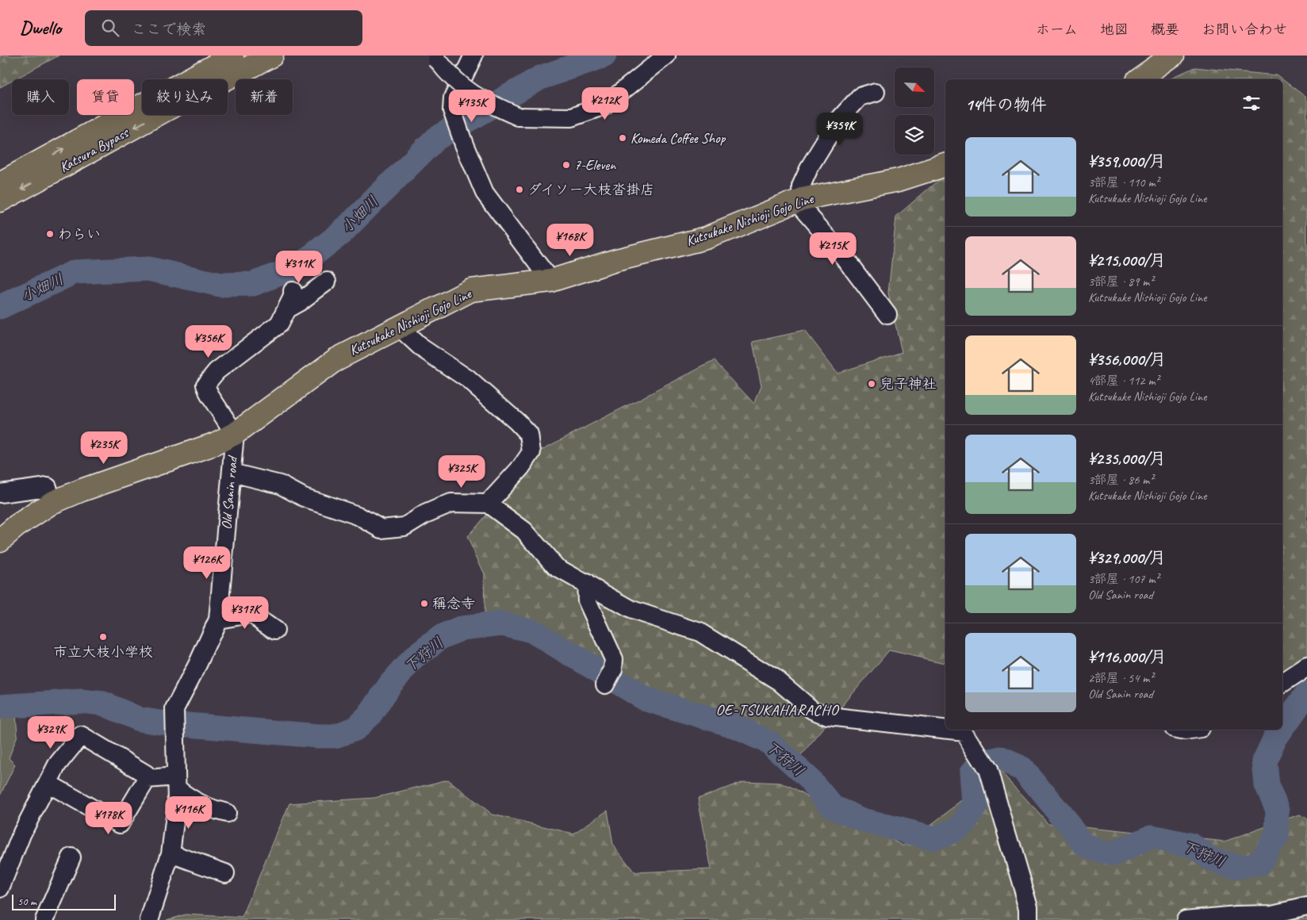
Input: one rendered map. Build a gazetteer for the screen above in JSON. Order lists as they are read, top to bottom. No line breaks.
{"streets":{"main road":["Katsura Bypass","Kutsukake Nishioji Gojo Line"],"street":["Old Sanin road"]},"crossings":[["Kutsukake Nishioji Gojo Line","Old Sanin road"]],"districts":["OE-TSUKAHARACHO"],"water":["小畑川","下狩川"],"places":["Komeda Coffee Shop","7-Eleven","ダイソー大枝沓掛店","わらい","兒子神社","稱念寺","市立大枝小学校"],"scale_bar":"50 m","north":"bottom right","page":{"header":"Dwello","search":"ここで検索","nav":["ホーム","地図","概要","お問い合わせ"],"chip":["購入","賃貸","絞り込み","新着"],"heading":"14件の物件","price":["¥212K","¥135K","¥359K","¥168K","¥215K","¥311K","¥356K","¥235K","¥325K","¥126K","¥317K","¥329K","¥116K","¥178K"],"list":[{"name":"¥359,000/月","note":"3部屋 · 110 m² · Kutsukake Nishioji Gojo Line"},{"name":"¥215,000/月","note":"3部屋 · 89 m² · Kutsukake Nishioji Gojo Line"},{"name":"¥356,000/月","note":"4部屋 · 112 m² · Kutsukake Nishioji Gojo Line"},{"name":"¥235,000/月","note":"3部屋 · 86 m² · Kutsukake Nishioji Gojo Line"},{"name":"¥329,000/月","note":"3部屋 · 107 m² · Old Sanin road"},{"name":"¥116,000/月","note":"2部屋 · 54 m² · Old Sanin road"}],"scale":"50 m"}}
